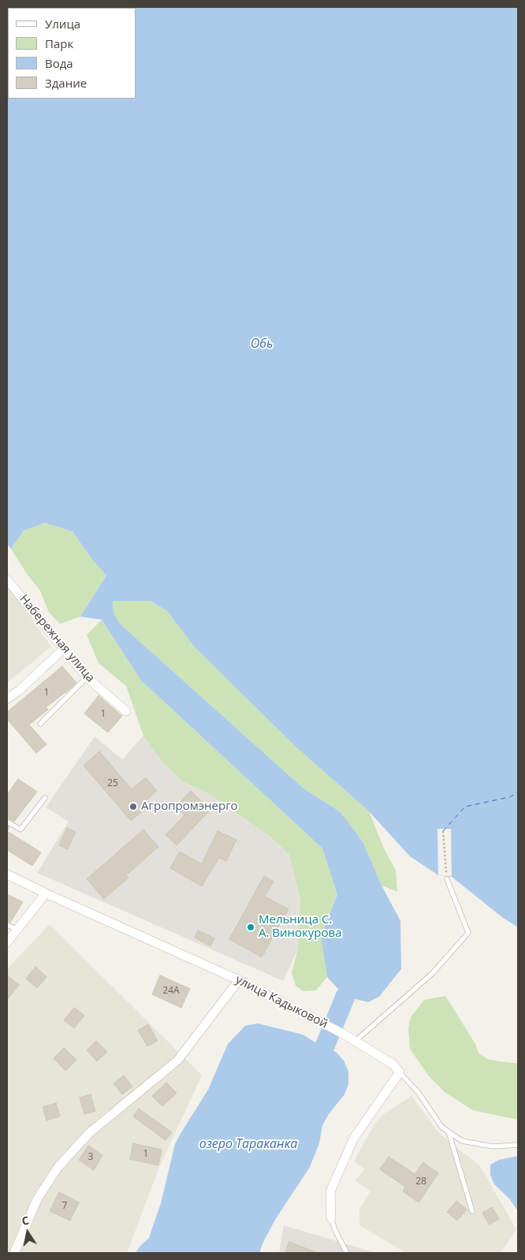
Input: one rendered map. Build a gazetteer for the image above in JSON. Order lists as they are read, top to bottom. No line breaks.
{"streets":{"street":["Набережная улица","улица Кадыковой"]},"water":["Обь","озеро Тараканка"],"places":["Агропромэнерго","Мельница С. А. Винокурова"],"house_numbers":["1","1","25","24А","1","3","28","7"],"legend":["Улица","Парк","Вода","Здание"],"north":"top"}
